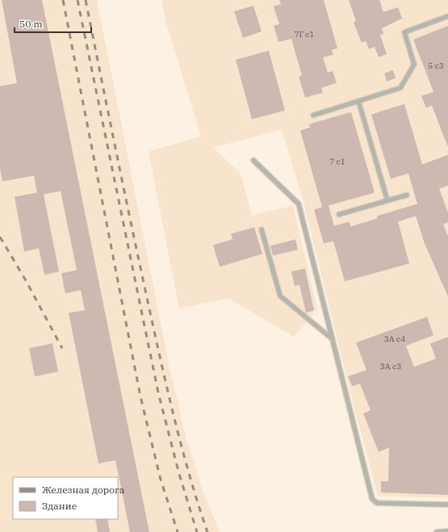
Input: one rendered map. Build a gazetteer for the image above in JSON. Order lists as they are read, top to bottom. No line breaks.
{"house_numbers":["7Г с1","5 с3","7 с1","3А с4","3А с3"],"legend":["Железная дорога","Здание"],"scale_bar":"50 m"}
